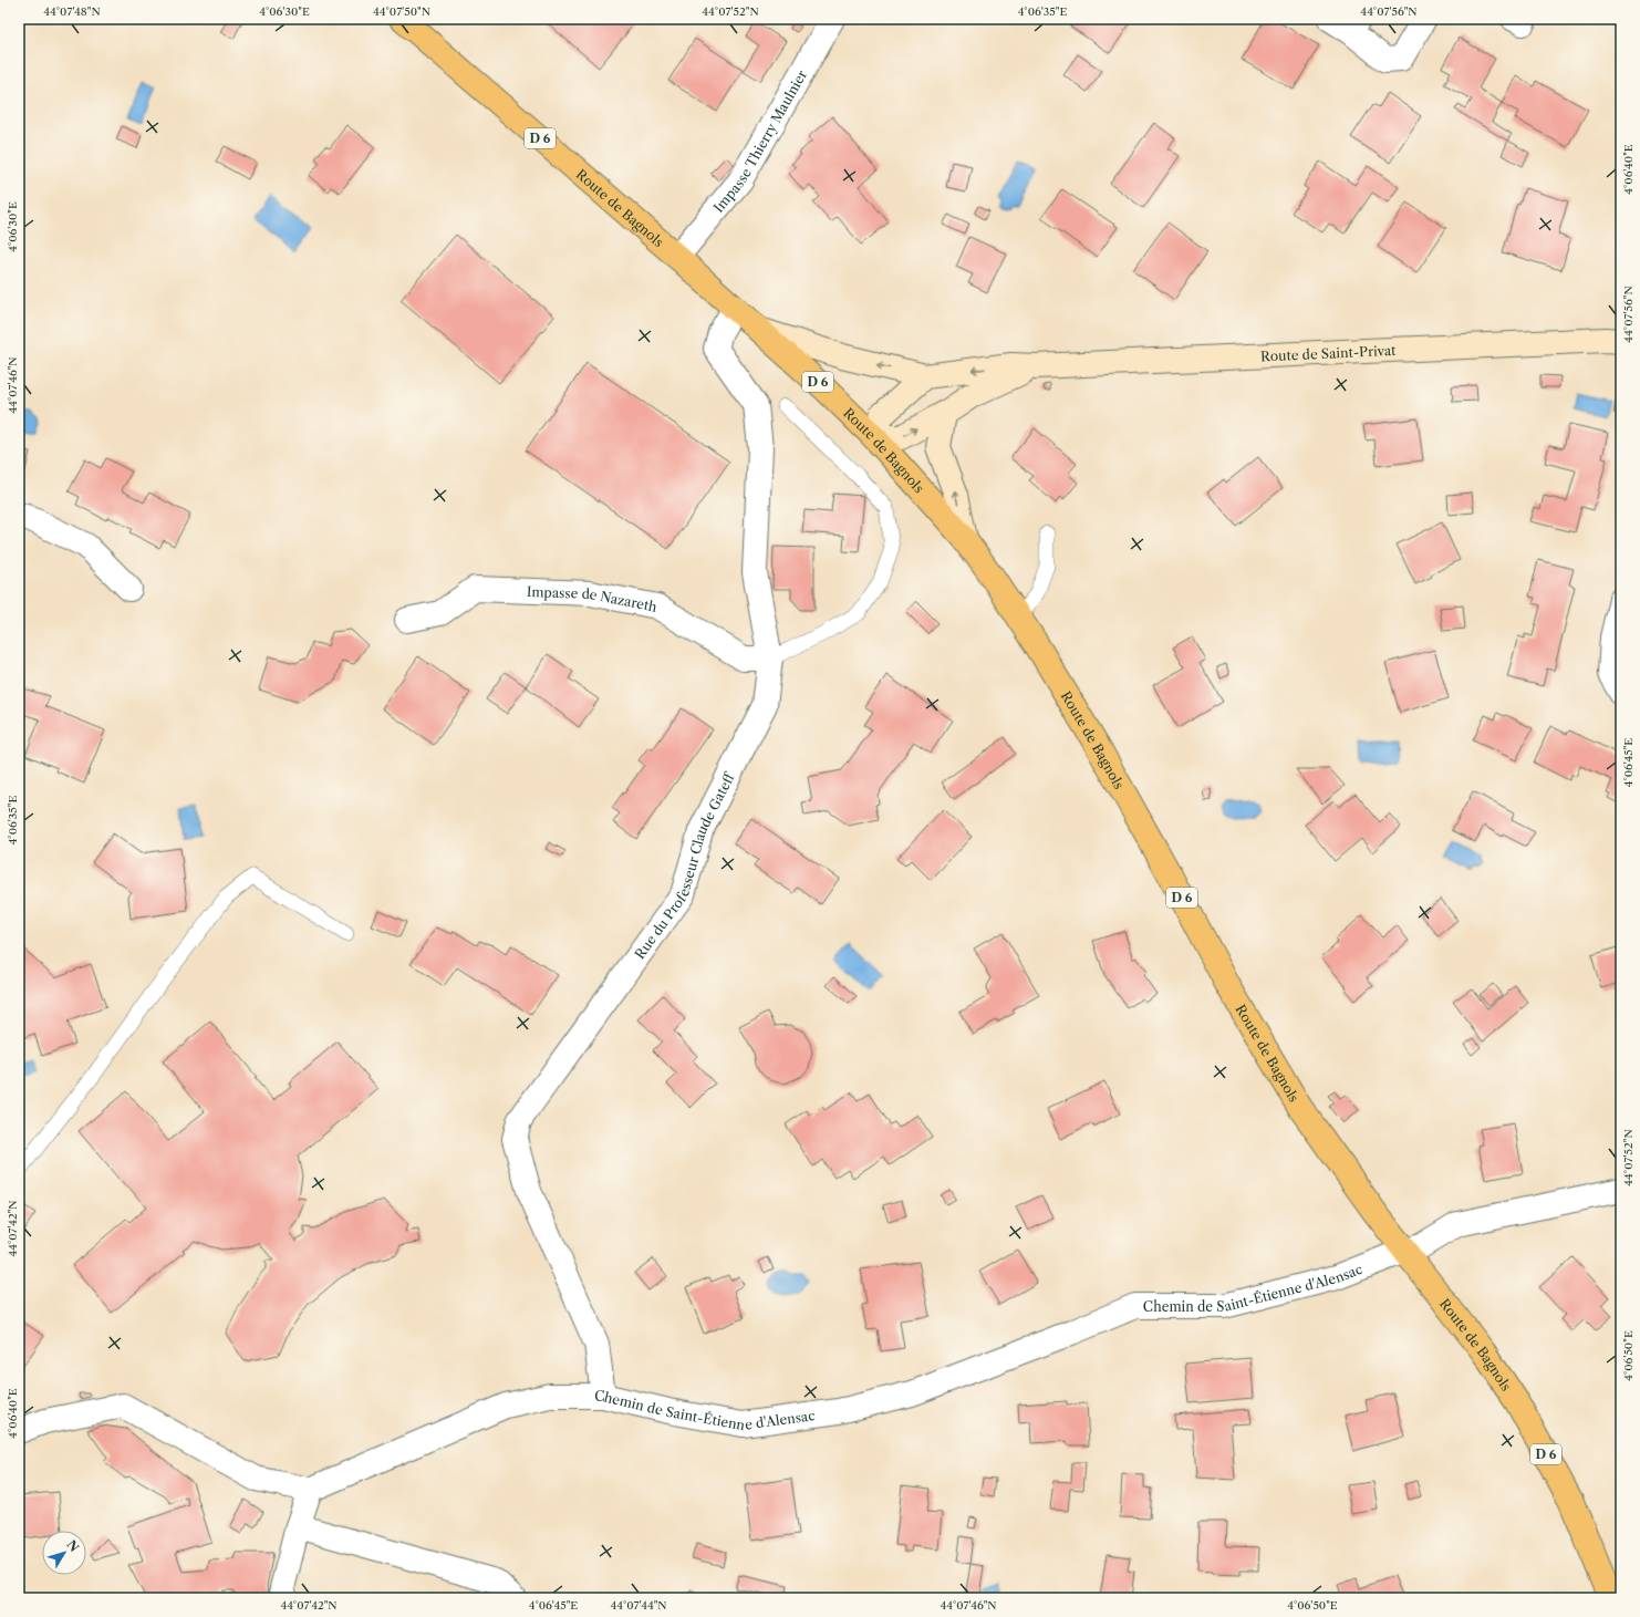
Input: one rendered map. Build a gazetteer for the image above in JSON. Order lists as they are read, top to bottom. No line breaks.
{"streets":{"main road":["D 6","Route de Bagnols"],"street":["Impasse Thierry Maulnier","Route de Saint-Privat","Impasse de Nazareth","Rue du Professeur Claude Gateff","Chemin de Saint-Étienne d'Alensac"]},"crossings":[["Impasse Thierry Maulnier","Route de Bagnols"],["Route de Bagnols","Rue du Professeur Claude Gateff"],["Route de Bagnols","Chemin de Saint-Étienne d'Alensac"],["Impasse de Nazareth","Rue du Professeur Claude Gateff"],["Rue du Professeur Claude Gateff","Chemin de Saint-Étienne d'Alensac"]],"north":"top right","coordinates":["44°07'48\"N","4°06'30\"E","44°07'50\"N","44°07'52\"N","4°06'35\"E","44°07'56\"N","4°06'40\"E","44°07'46\"N","4°06'45\"E","44°07'42\"N","4°06'50\"E","44°07'44\"N"]}
